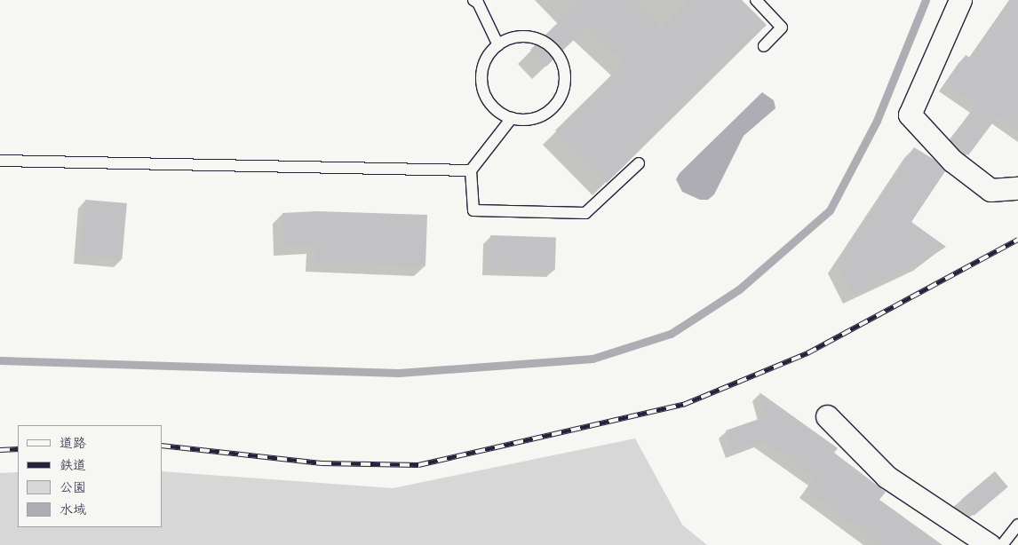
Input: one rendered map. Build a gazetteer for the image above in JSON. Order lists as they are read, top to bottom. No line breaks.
{"legend":["道路","鉄道","公園","水域"]}
